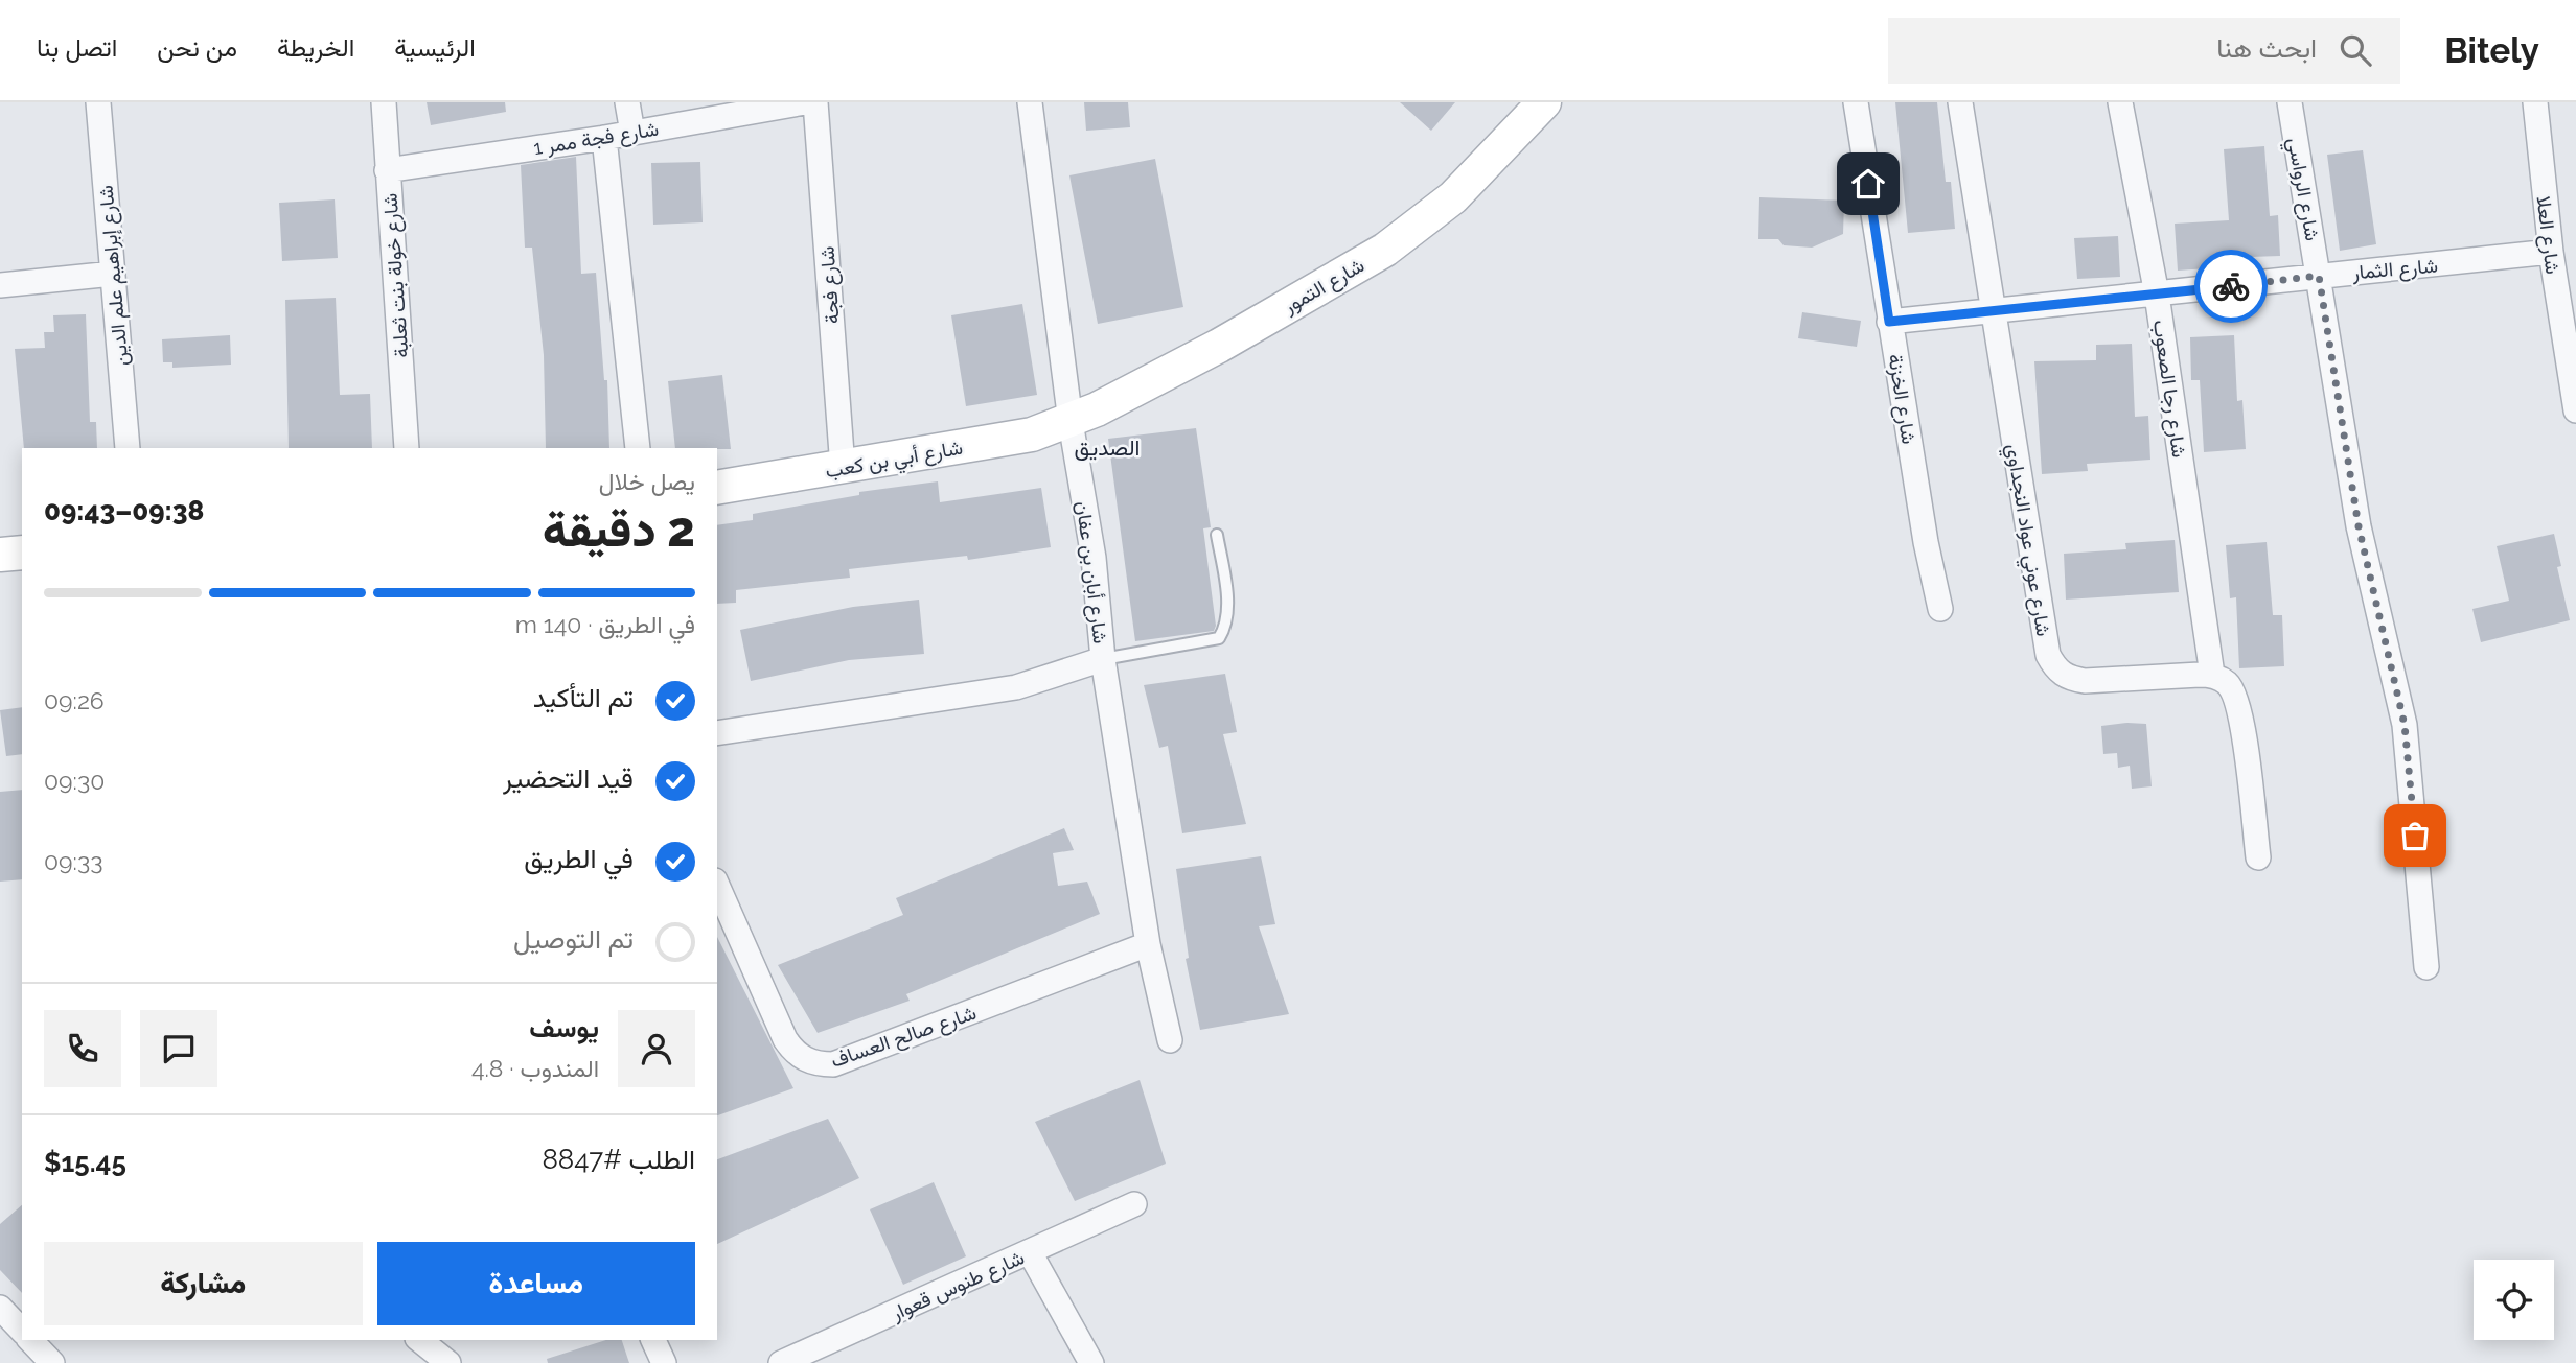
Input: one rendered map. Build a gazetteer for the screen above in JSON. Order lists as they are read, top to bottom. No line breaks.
{"streets":{"street":["شارع فجة ممر 1","شارع الرواسي","شارع العلا","شارع الثمار","شارع إبراهيم علم الدين","شارع خولة بنت ثعلبة","شارع فجة","شارع التمور","شارع رجا الصعوب","شارع الخزنة","شارع أبي بن كعب","شارع عوني عواد النجداوي","شارع أبان بن عفان","شارع صالح العساف","شارع طنوس قعوار"]},"crossings":[["شارع فجة ممر 1","شارع خولة بنت ثعلبة"],["شارع الرواسي","شارع الثمار"],["شارع العلا","شارع الثمار"],["شارع الثمار","شارع رجا الصعوب"],["شارع الثمار","شارع الخزنة"],["شارع الثمار","شارع عوني عواد النجداوي"],["شارع فجة","شارع أبي بن كعب"],["شارع التمور","شارع أبي بن كعب"],["شارع التمور","شارع أبان بن عفان"],["شارع رجا الصعوب","شارع عوني عواد النجداوي"],["شارع أبي بن كعب","شارع أبان بن عفان"],["شارع أبان بن عفان","شارع صالح العساف"]],"districts":["الصديق"],"page":{"header":"Bitely","search":"ابحث هنا","nav":["الرئيسية","الخريطة","من نحن","اتصل بنا"],"heading":["2 دقيقة","يصل خلال","09:38–09:43"],"panel":["يوسف","المندوب · 4.8","الطلب #8847","$15.45"],"bar":"في الطريق · 140 m","list":[["تم التأكيد","09:26"],["قيد التحضير","09:30"],["في الطريق","09:33"],"تم التوصيل"],"buttons":["مساعدة","مشاركة"]}}
